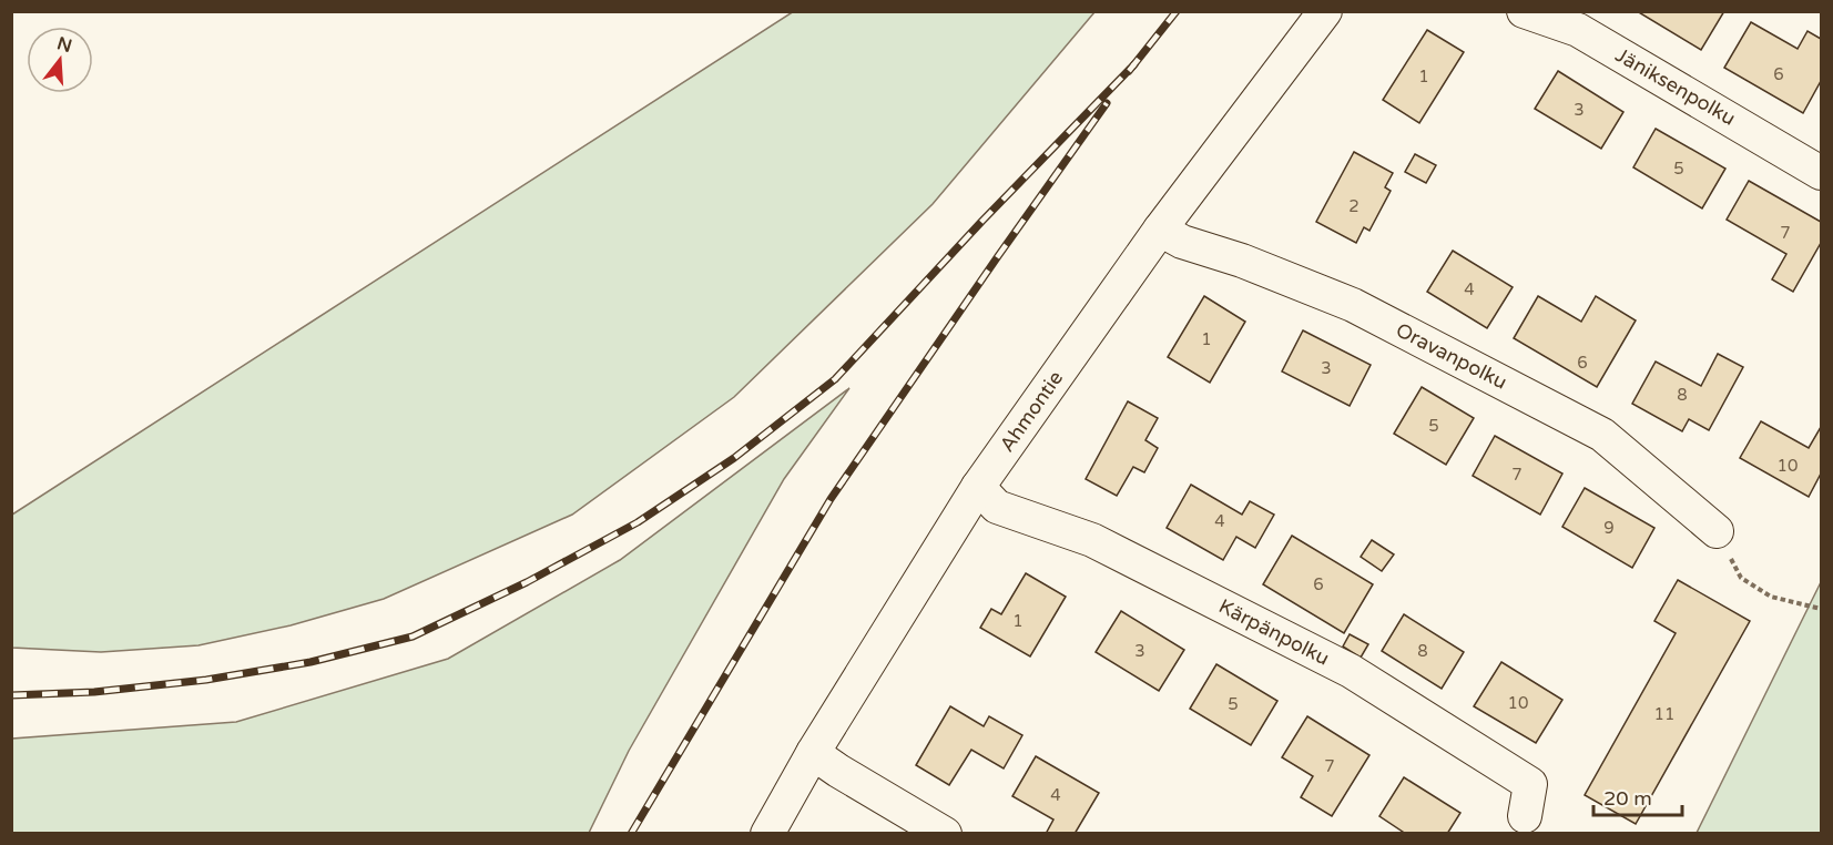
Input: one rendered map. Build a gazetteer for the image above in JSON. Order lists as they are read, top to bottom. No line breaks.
{"streets":{"street":["Jäniksenpolku","Oravanpolku","Ahmontie","Kärpänpolku"]},"crossings":[["Oravanpolku","Ahmontie"],["Ahmontie","Kärpänpolku"]],"house_numbers":["6","1","3","5","2","7","4","1","6","3","8","5","10","7","4","9","6","1","3","8","10","5","11","7","4"],"scale_bar":"20 m","north":"top"}
